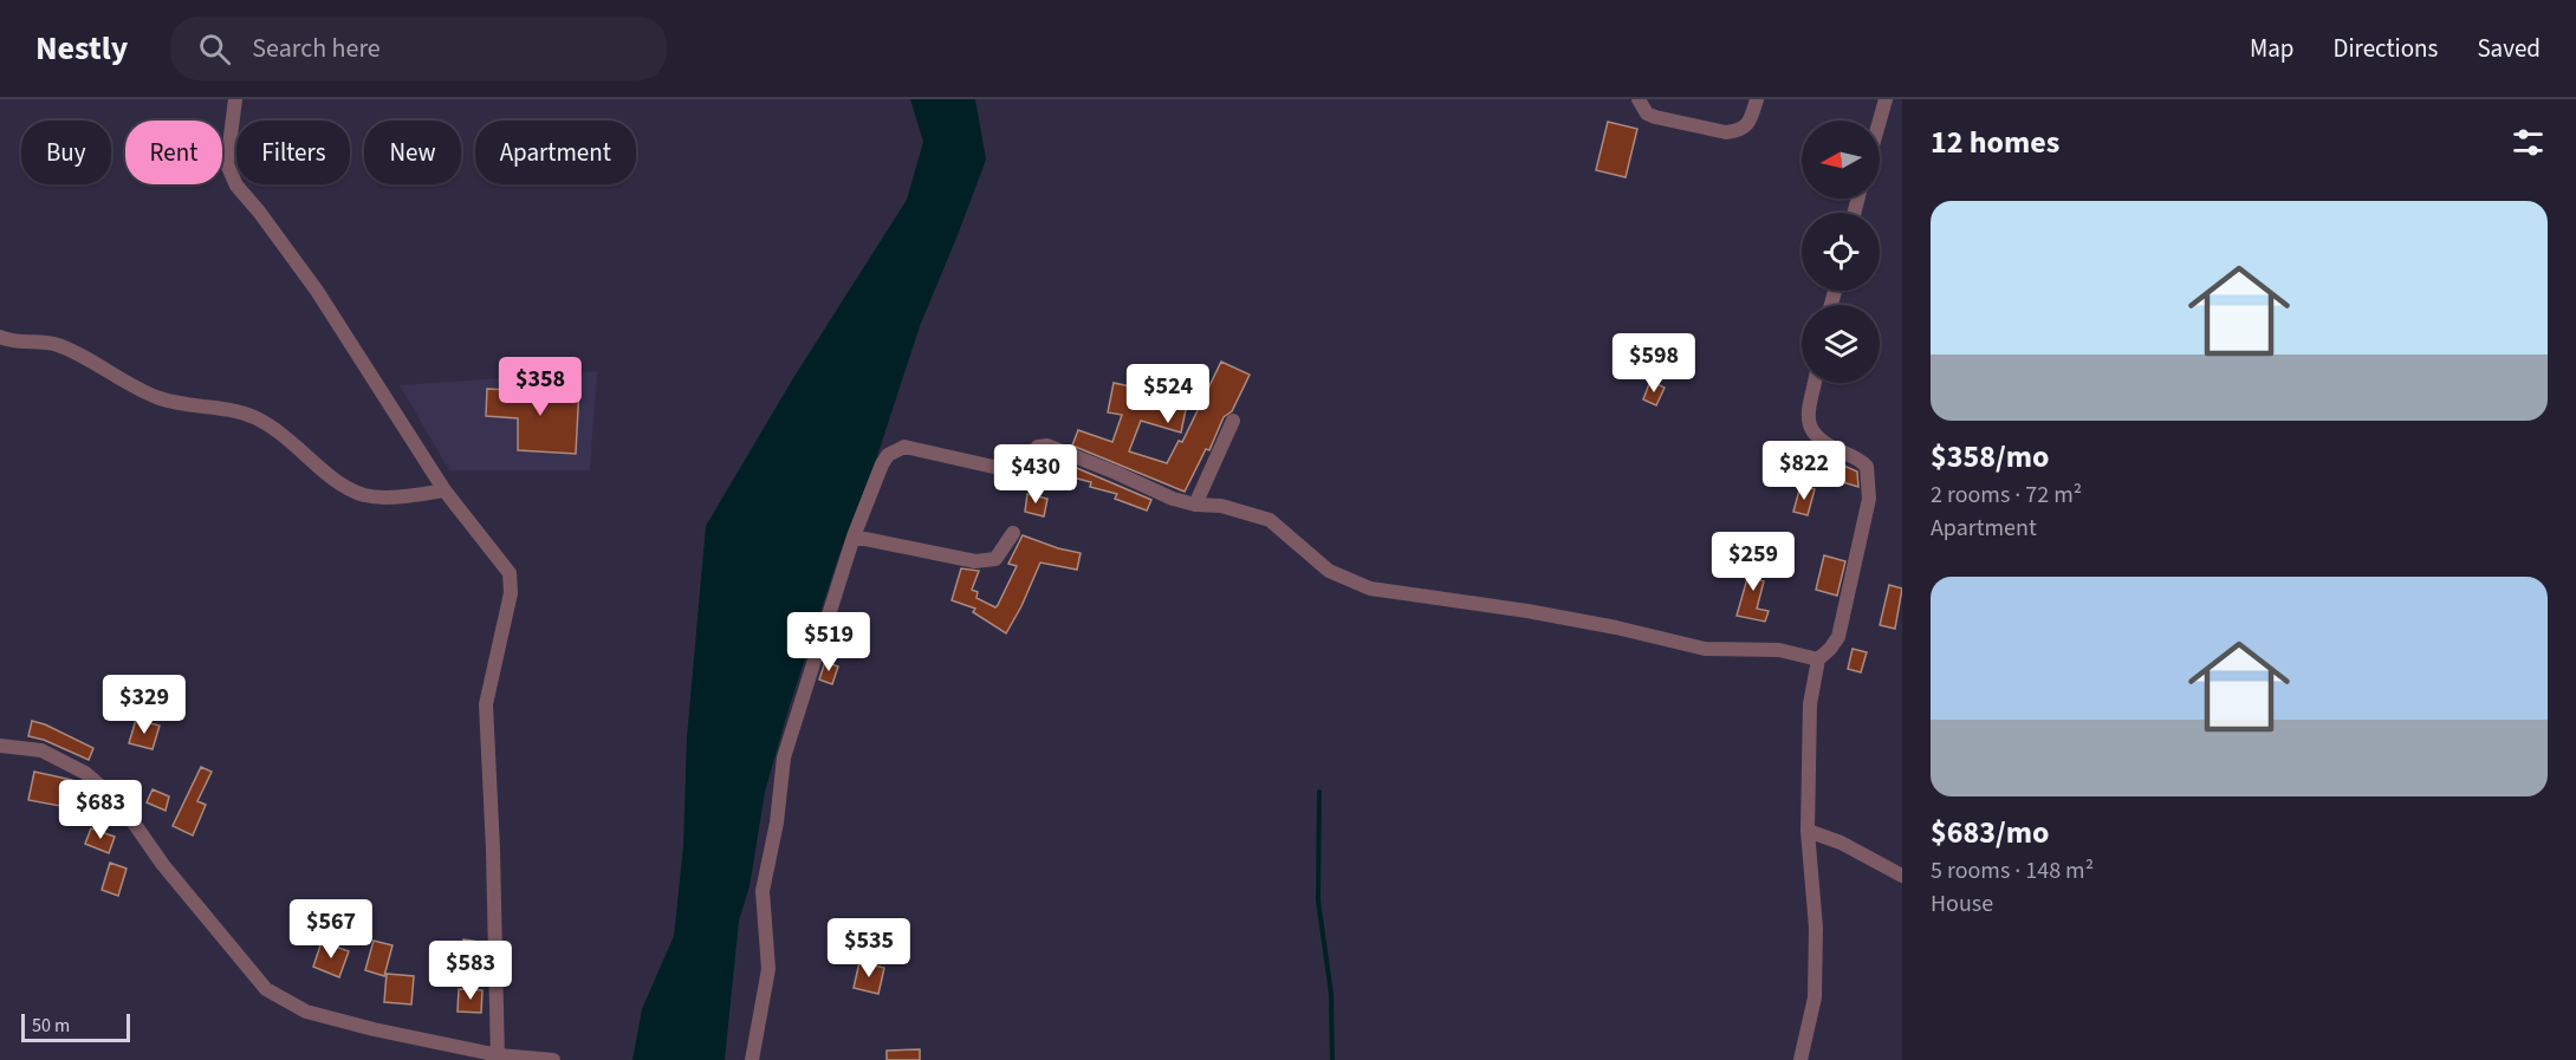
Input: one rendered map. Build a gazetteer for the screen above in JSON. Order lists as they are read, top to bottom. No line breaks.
{"scale_bar":"50 m","north":"left","page":{"header":"Nestly","search":"Search here","nav":["Map","Directions","Saved"],"heading":"12 homes","chip":["Buy","Rent","Filters","New","Apartment"],"list":[{"name":"$358/mo","note":"2 rooms · 72 m² · Apartment"},{"name":"$683/mo","note":"5 rooms · 148 m² · House"}],"price":["$598","$358","$524","$822","$430","$259","$519","$329","$683","$567","$535","$583"],"scale":"50 m"}}
